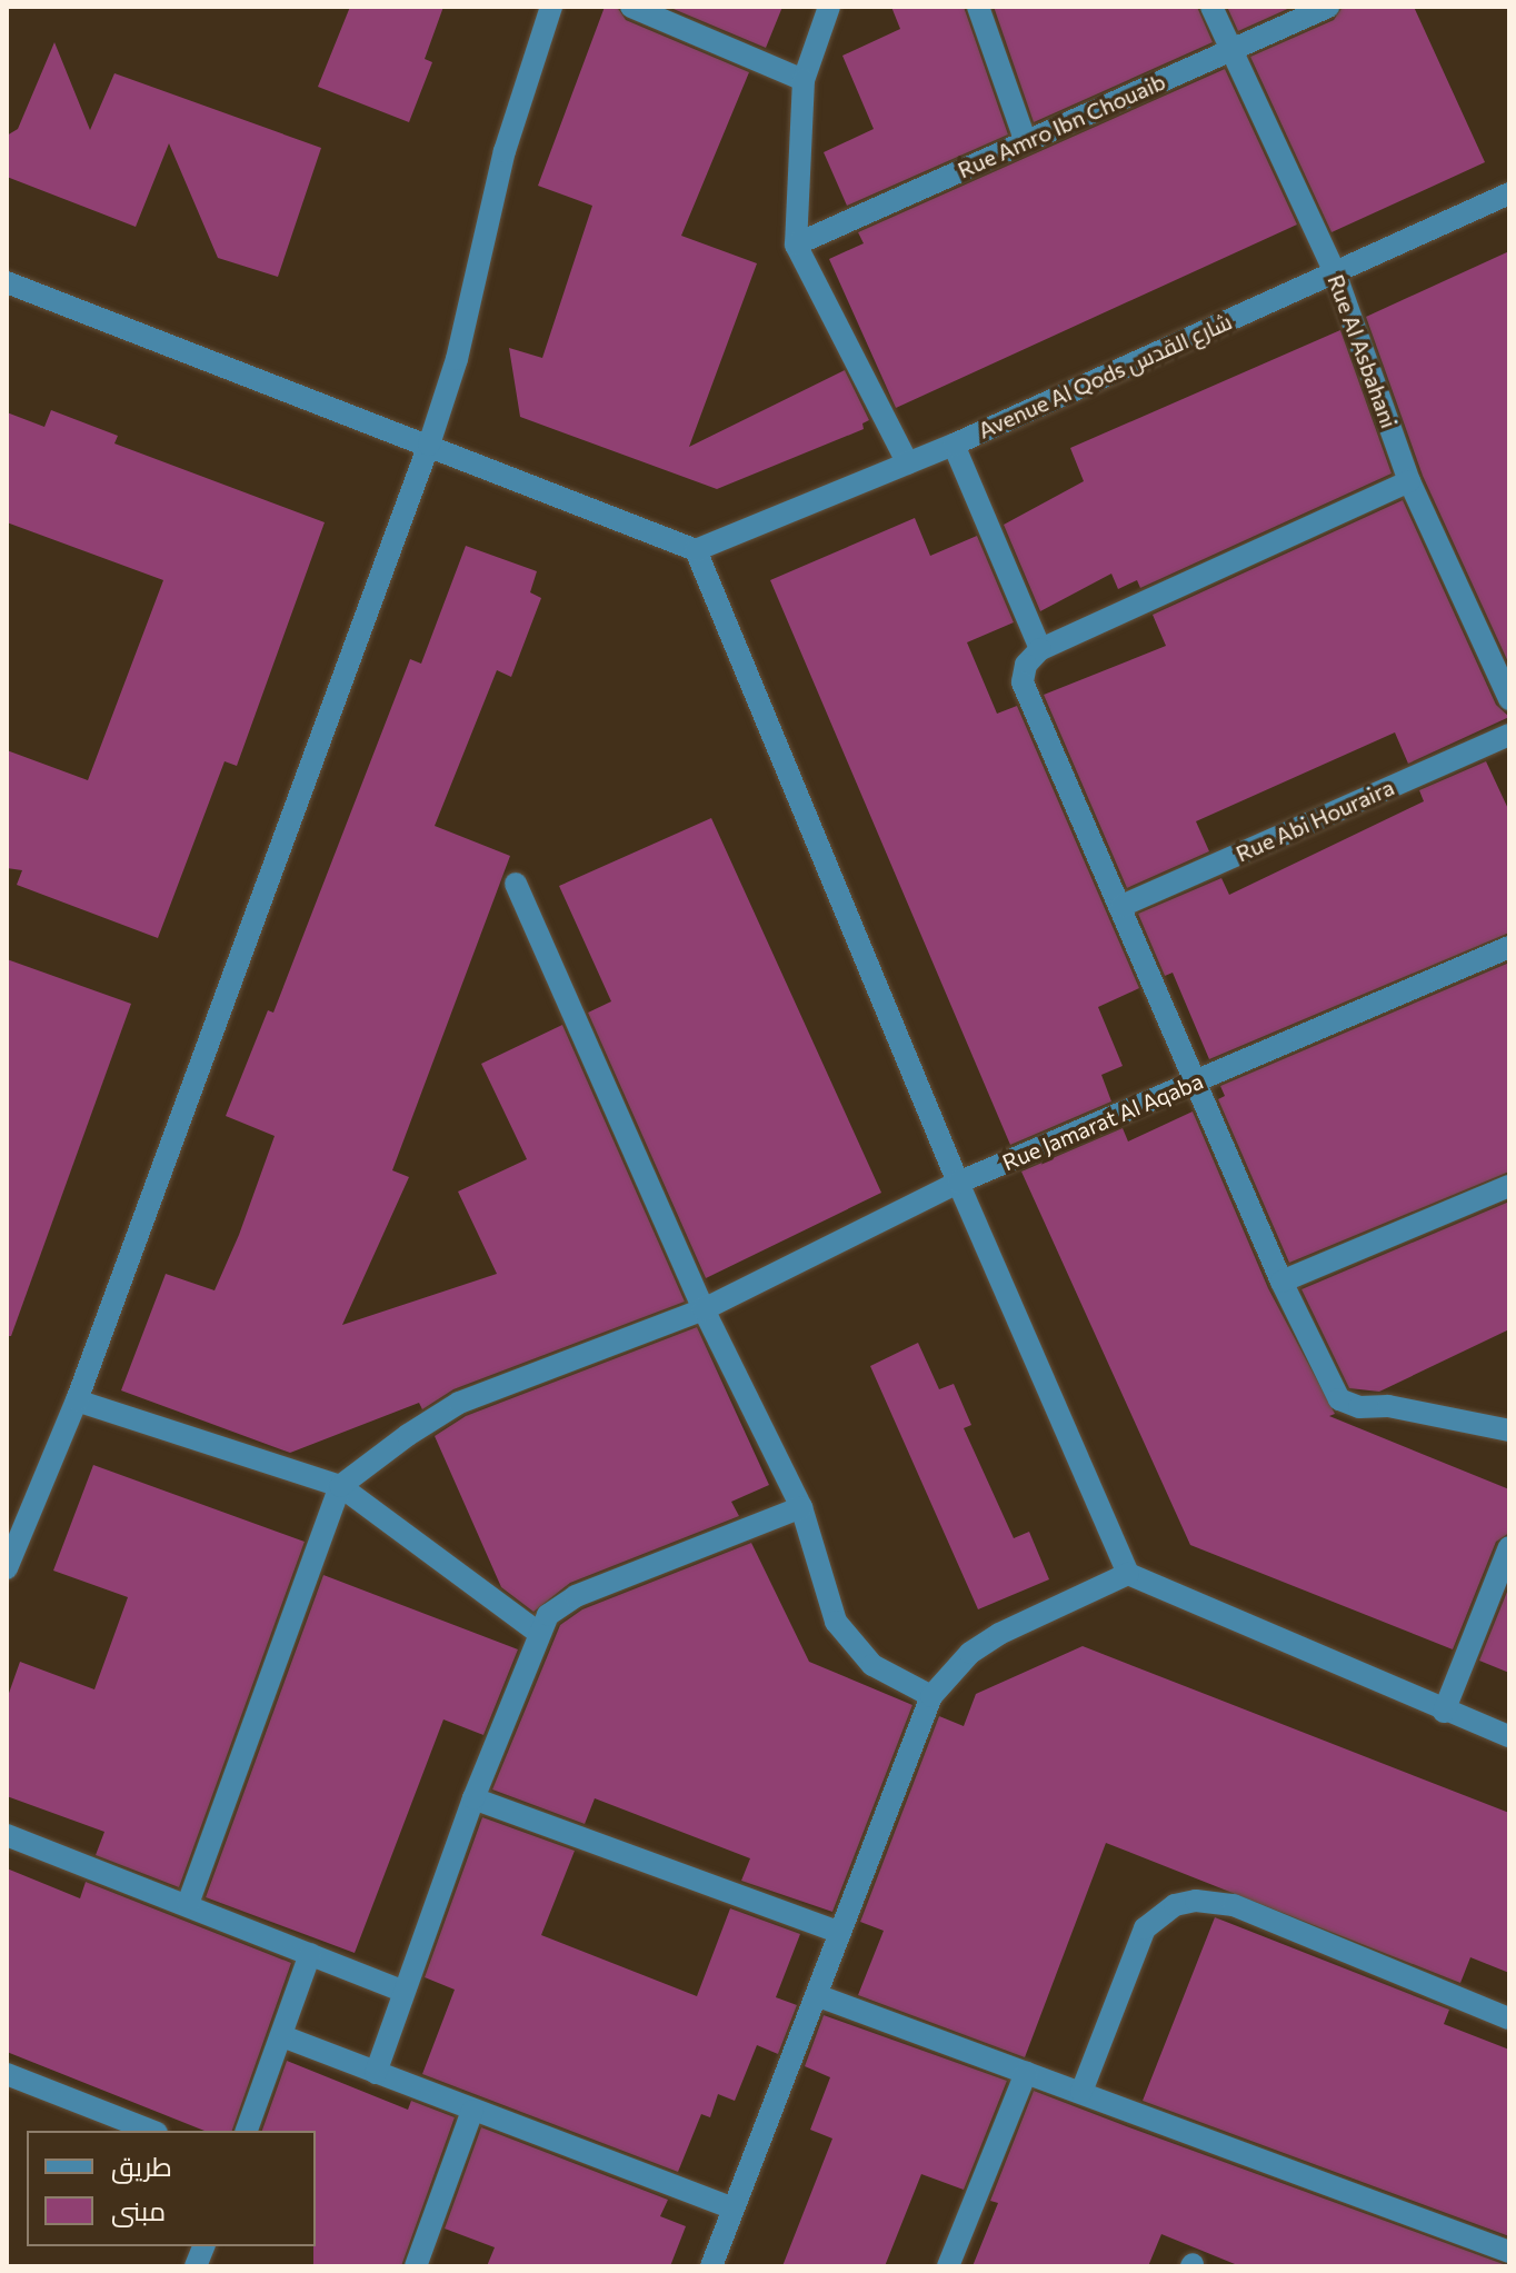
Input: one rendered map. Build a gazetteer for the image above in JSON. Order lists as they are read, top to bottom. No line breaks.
{"streets":{"street":["Rue Amro Ibn Chouaib","Rue Al Asbahani","Avenue Al Qods شارع القدس","Rue Abi Houraira","Rue Jamarat Al Aqaba"]},"crossings":[["Rue Amro Ibn Chouaib","Rue Al Asbahani"],["Rue Al Asbahani","Avenue Al Qods شارع القدس"]],"legend":["طريق","مبنى"]}
